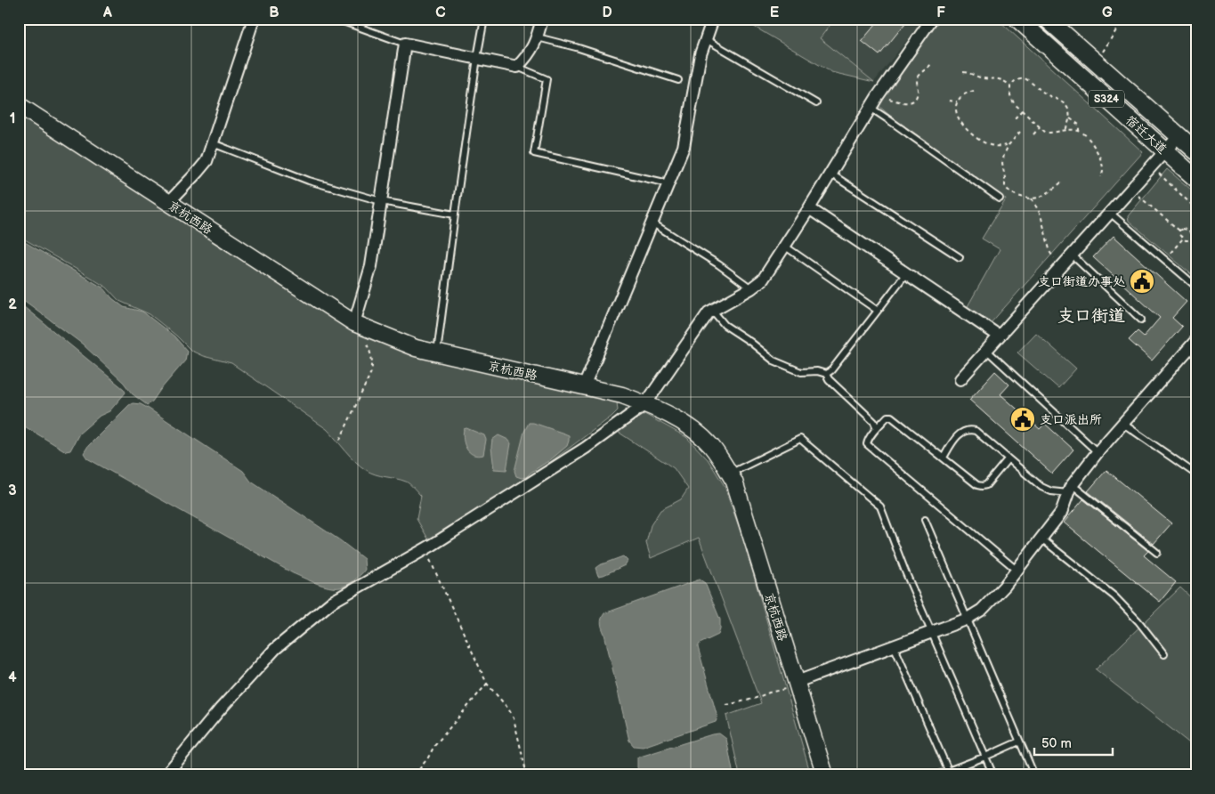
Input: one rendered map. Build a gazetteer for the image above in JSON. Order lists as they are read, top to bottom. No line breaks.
{"streets":{"main road":["S324","宿迁大道","京杭西路"]},"districts":["支口街道"],"places":{"public building":["支口街道办事处","支口派出所"]},"scale_bar":"50 m","grid":{"columns":["A","B","C","D","E","F","G"],"rows":["1","2","3","4"]}}
